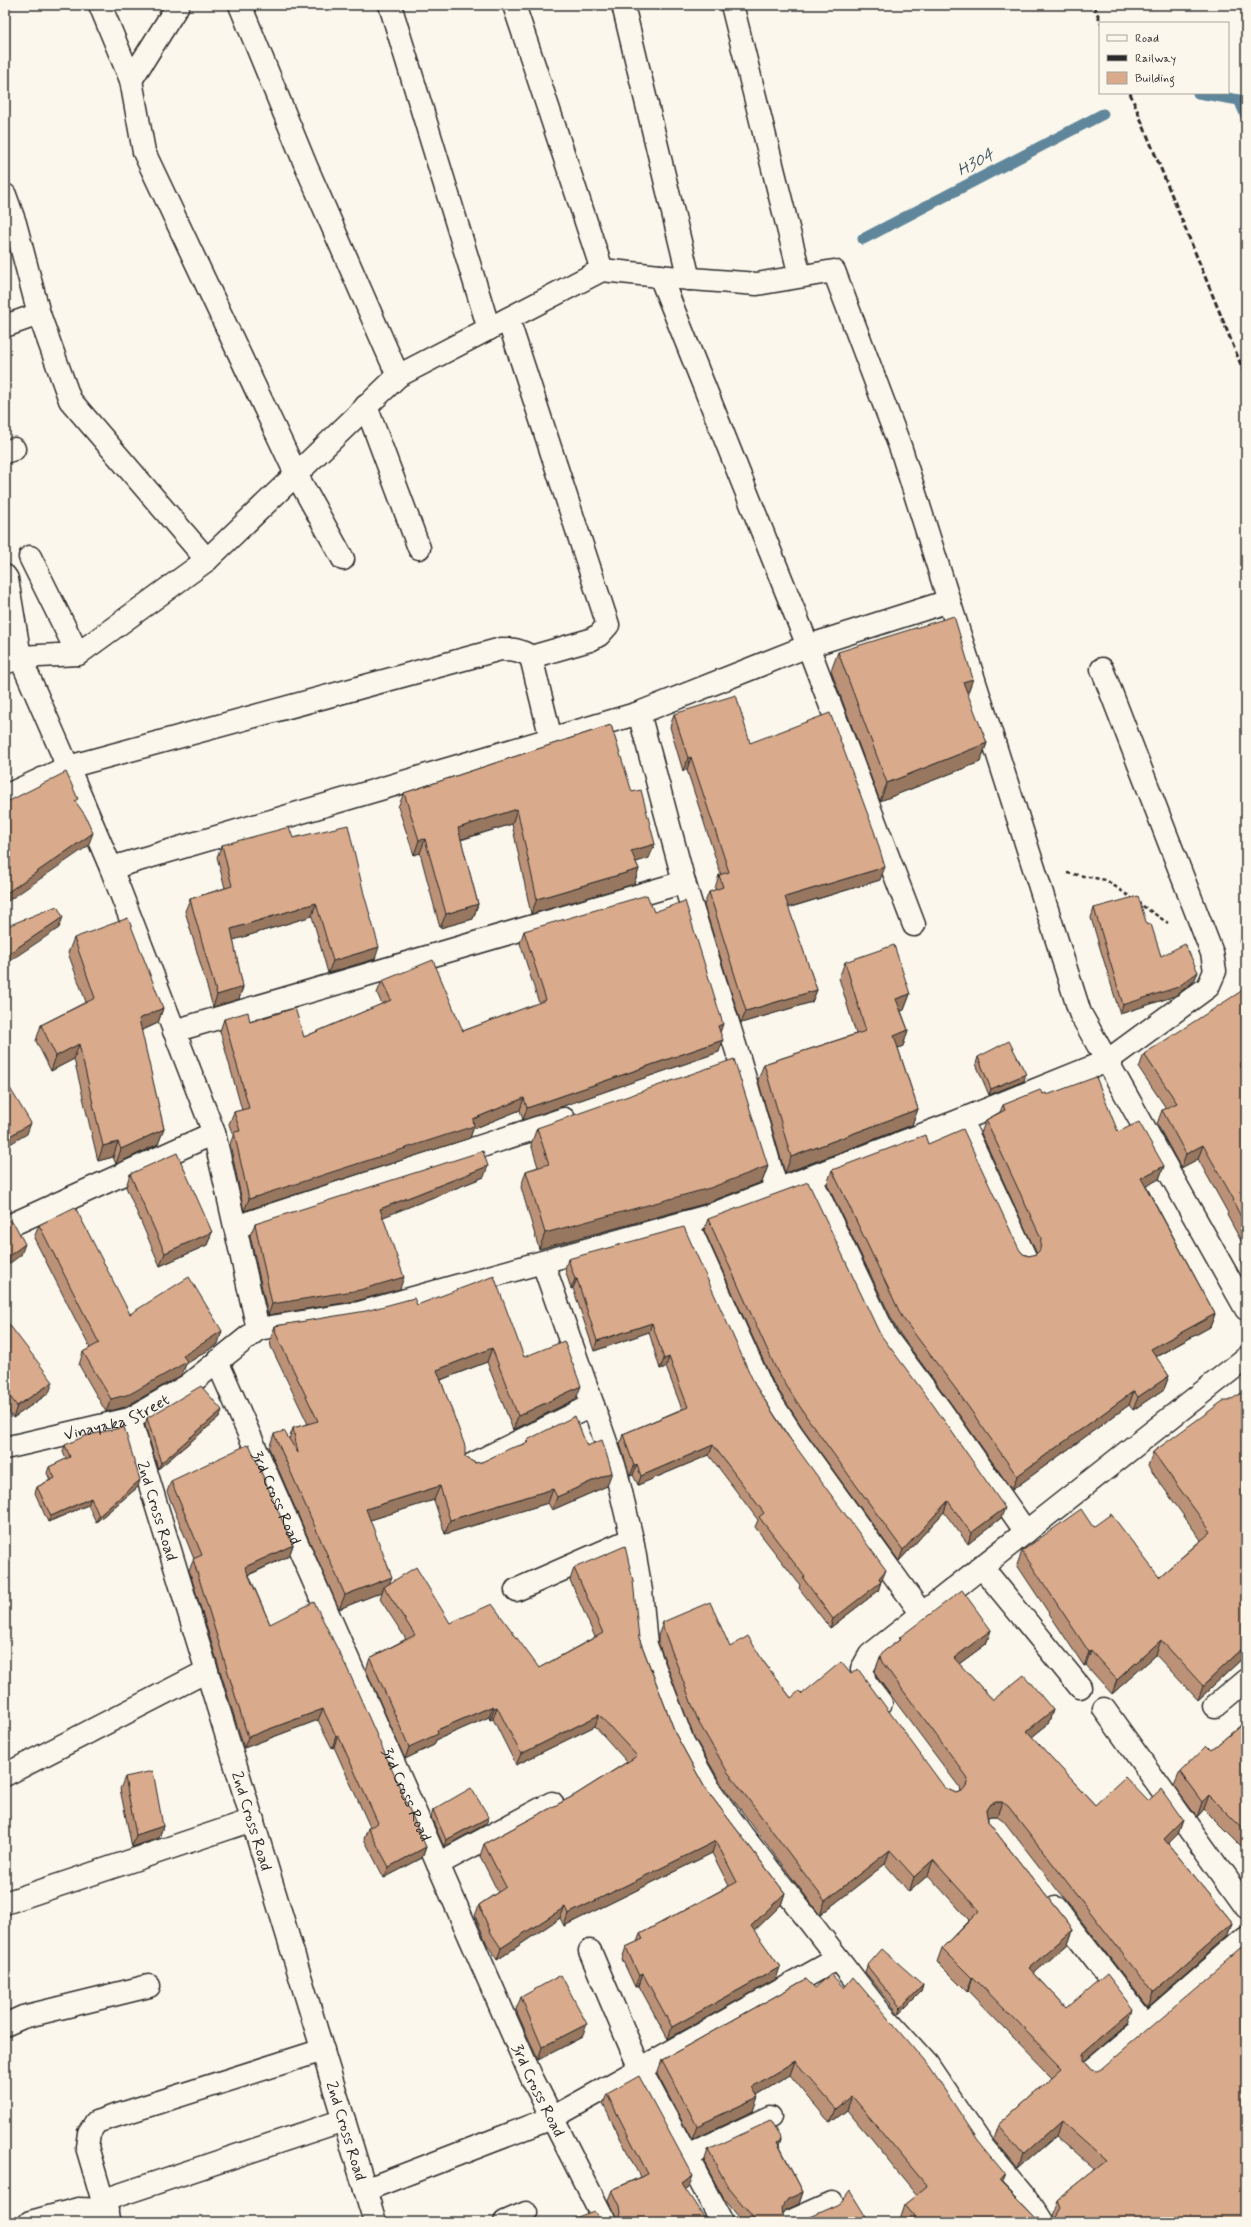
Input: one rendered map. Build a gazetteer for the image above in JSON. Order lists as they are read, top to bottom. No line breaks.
{"streets":{"street":["Vinayaka Street","3rd Cross Road","2nd Cross Road"]},"crossings":[["Vinayaka Street","3rd Cross Road"],["Vinayaka Street","2nd Cross Road"]],"water":["H304"],"legend":["Road","Railway","Building"]}
